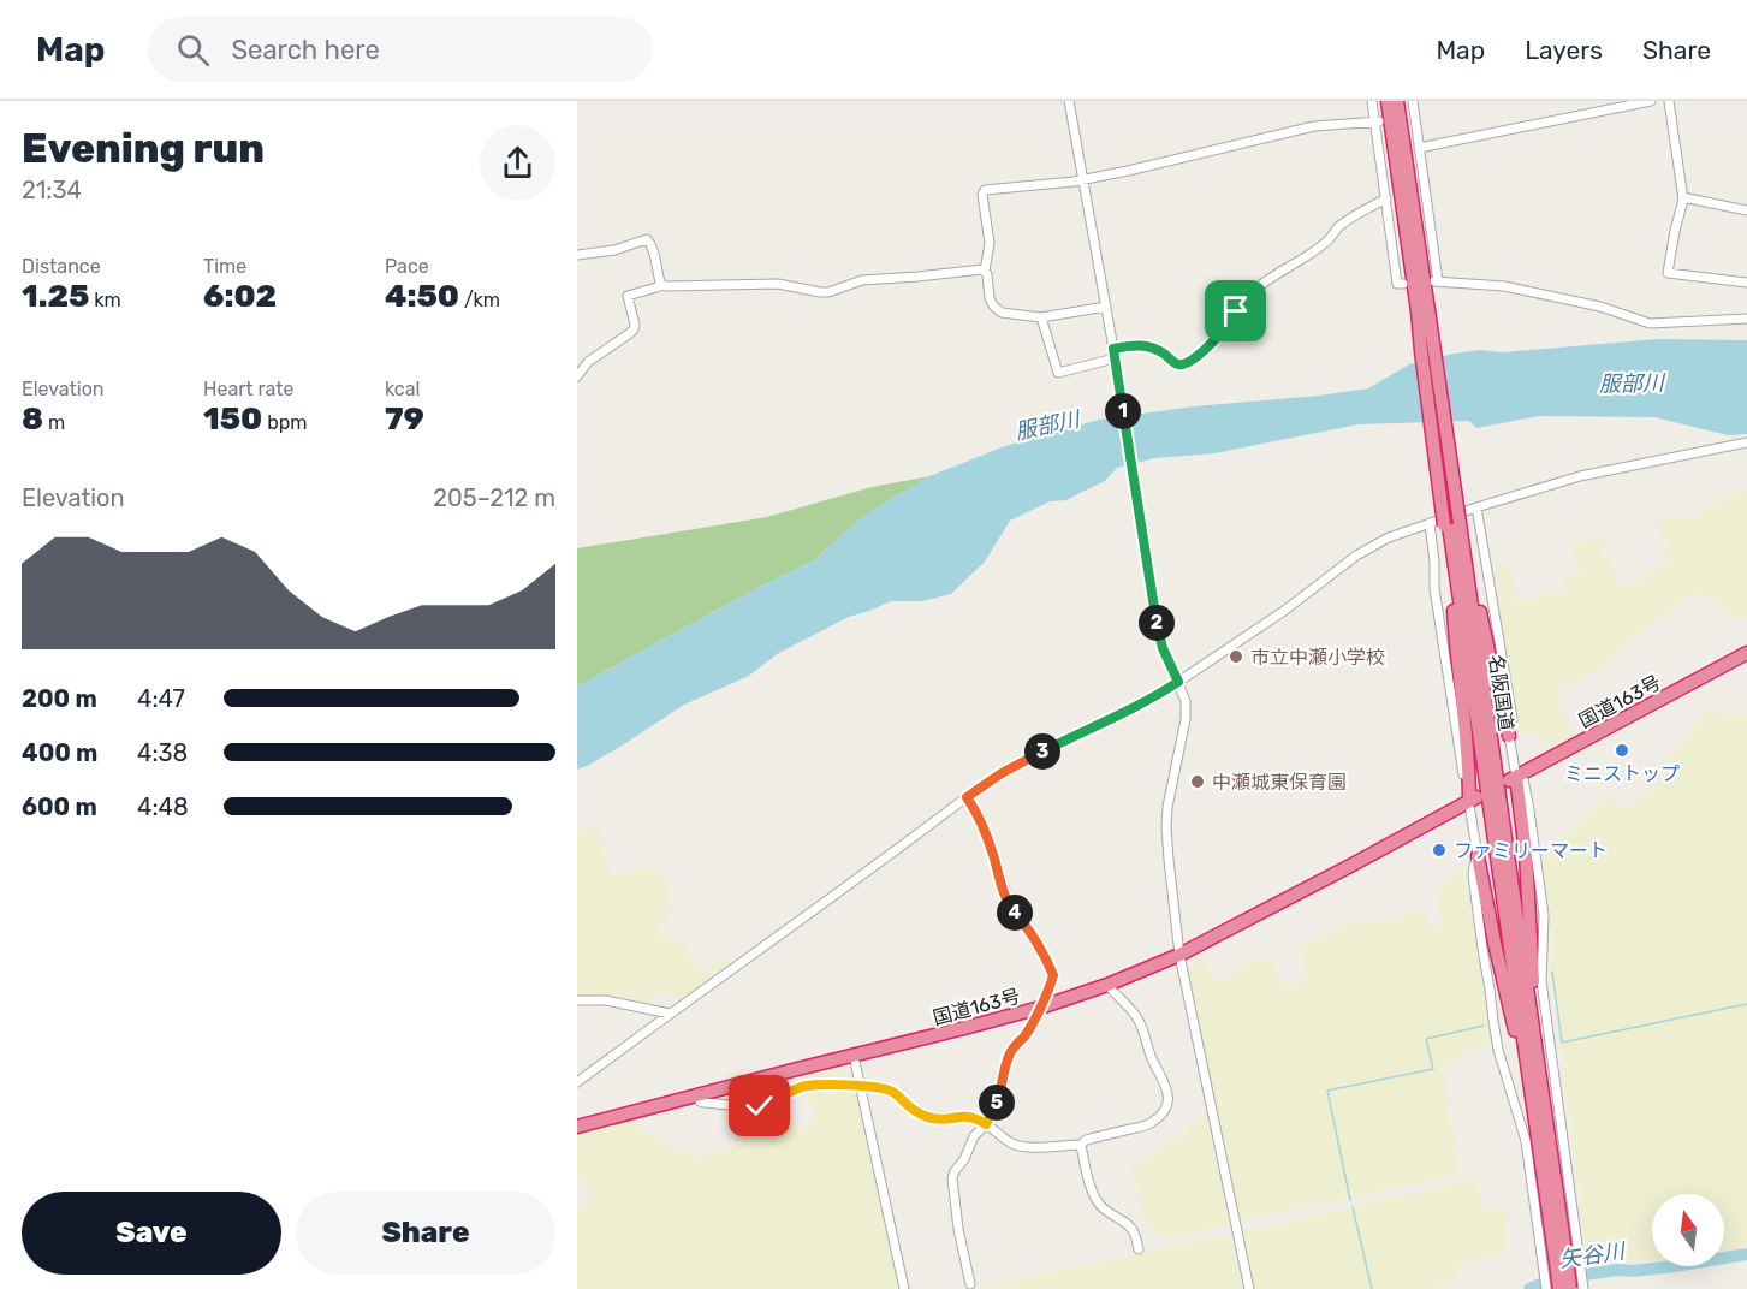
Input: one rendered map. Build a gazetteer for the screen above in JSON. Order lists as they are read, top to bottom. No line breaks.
{"streets":{"highway":["名阪国道","国道163号"]},"water":["服部川","矢谷川"],"places":["市立中瀬小学校","ミニストップ","中瀬城東保育園","ファミリーマート"],"north":"top","page":{"header":"Map","search":"Search here","nav":["Map","Layers","Share"],"heading":["Evening run","21:34"],"stats":[["Distance","1.25 km"],["Time","6:02"],["Pace","4:50 /km"],["Elevation","8 m"],["Heart rate","150 bpm"],["kcal","79"]],"pins":["1","2","3","4","5"],"chart":["Elevation","205–212 m"],"list":[{"name":"200 m","note":"4:47"},{"name":"400 m","note":"4:38"},{"name":"600 m","note":"4:48"}],"buttons":["Save","Share"]}}
